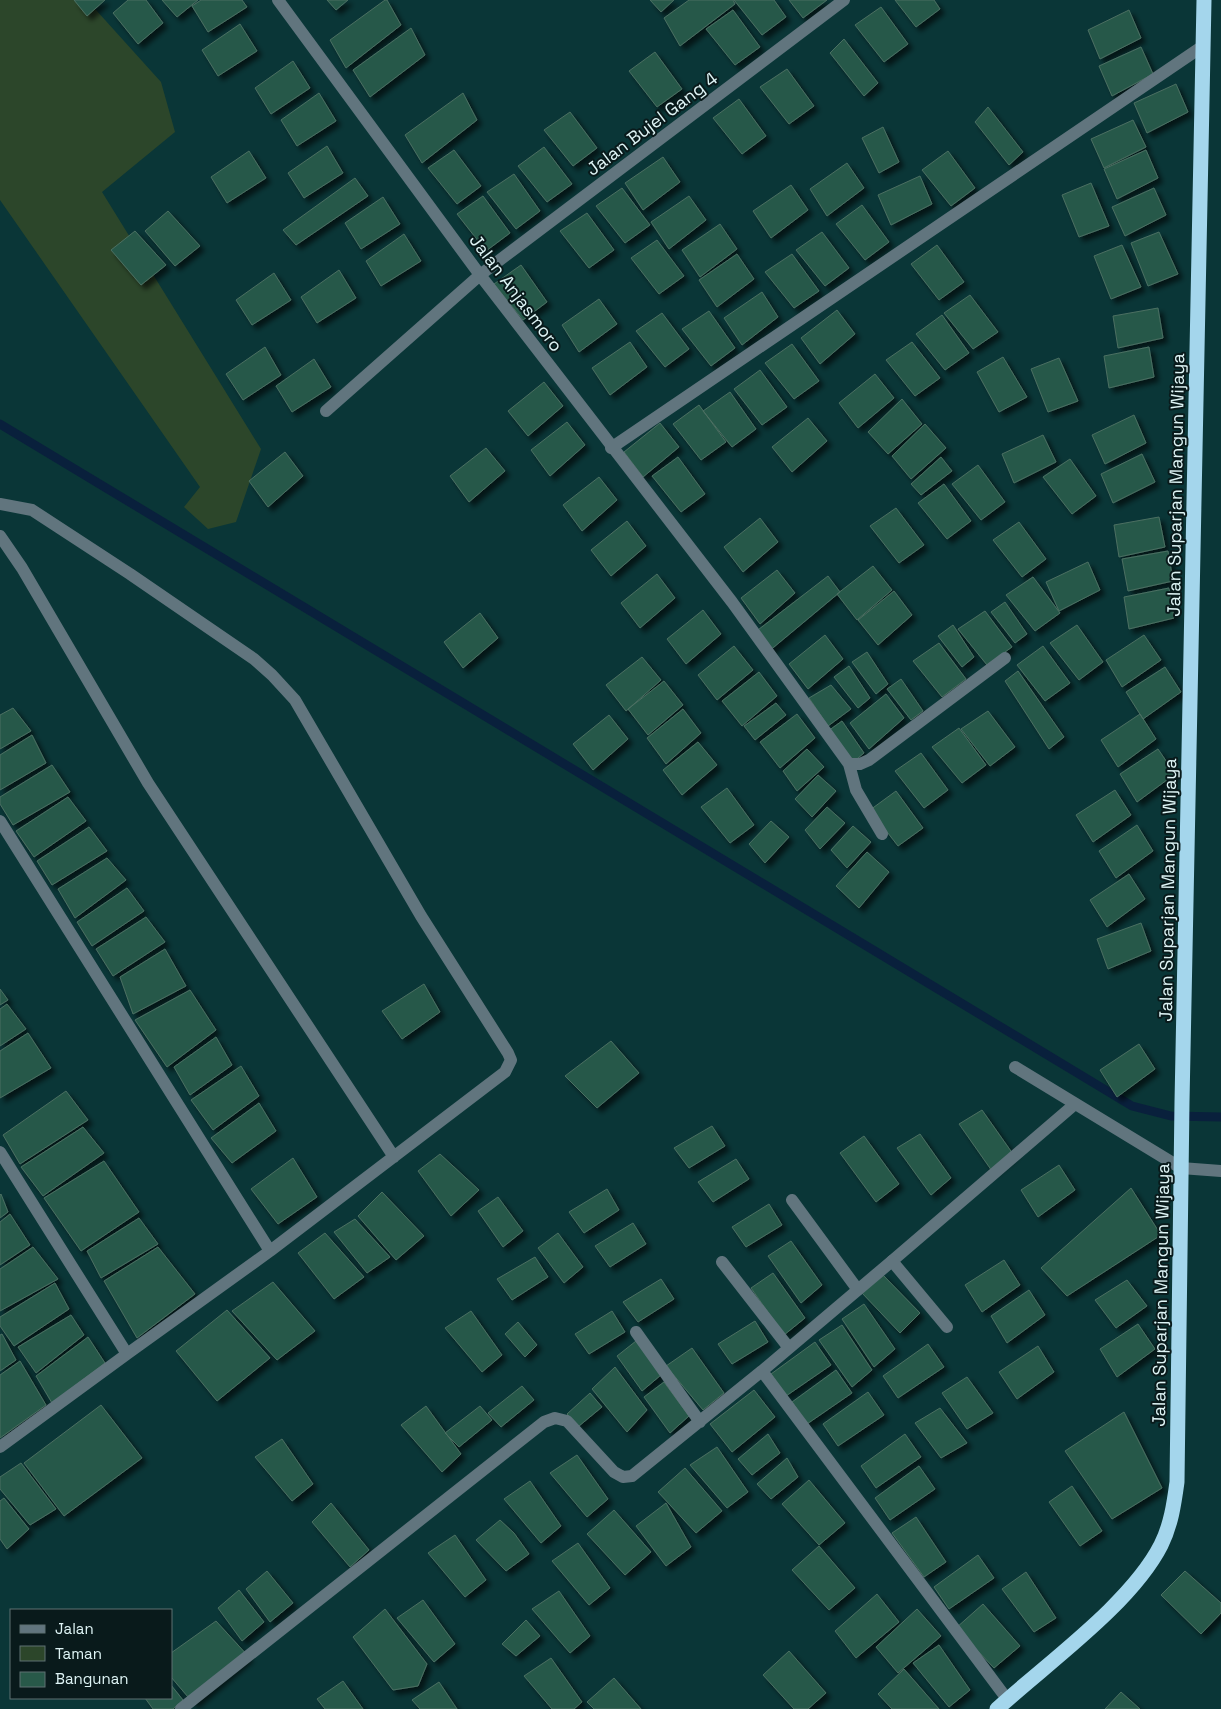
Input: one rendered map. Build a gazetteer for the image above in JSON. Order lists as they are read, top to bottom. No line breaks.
{"streets":{"highway":["Jalan Suparjan Mangun Wijaya"],"street":["Jalan Bujel Gang 4","Jalan Anjasmoro"]},"crossings":[["Jalan Bujel Gang 4","Jalan Anjasmoro"]],"legend":["Jalan","Taman","Bangunan"]}
